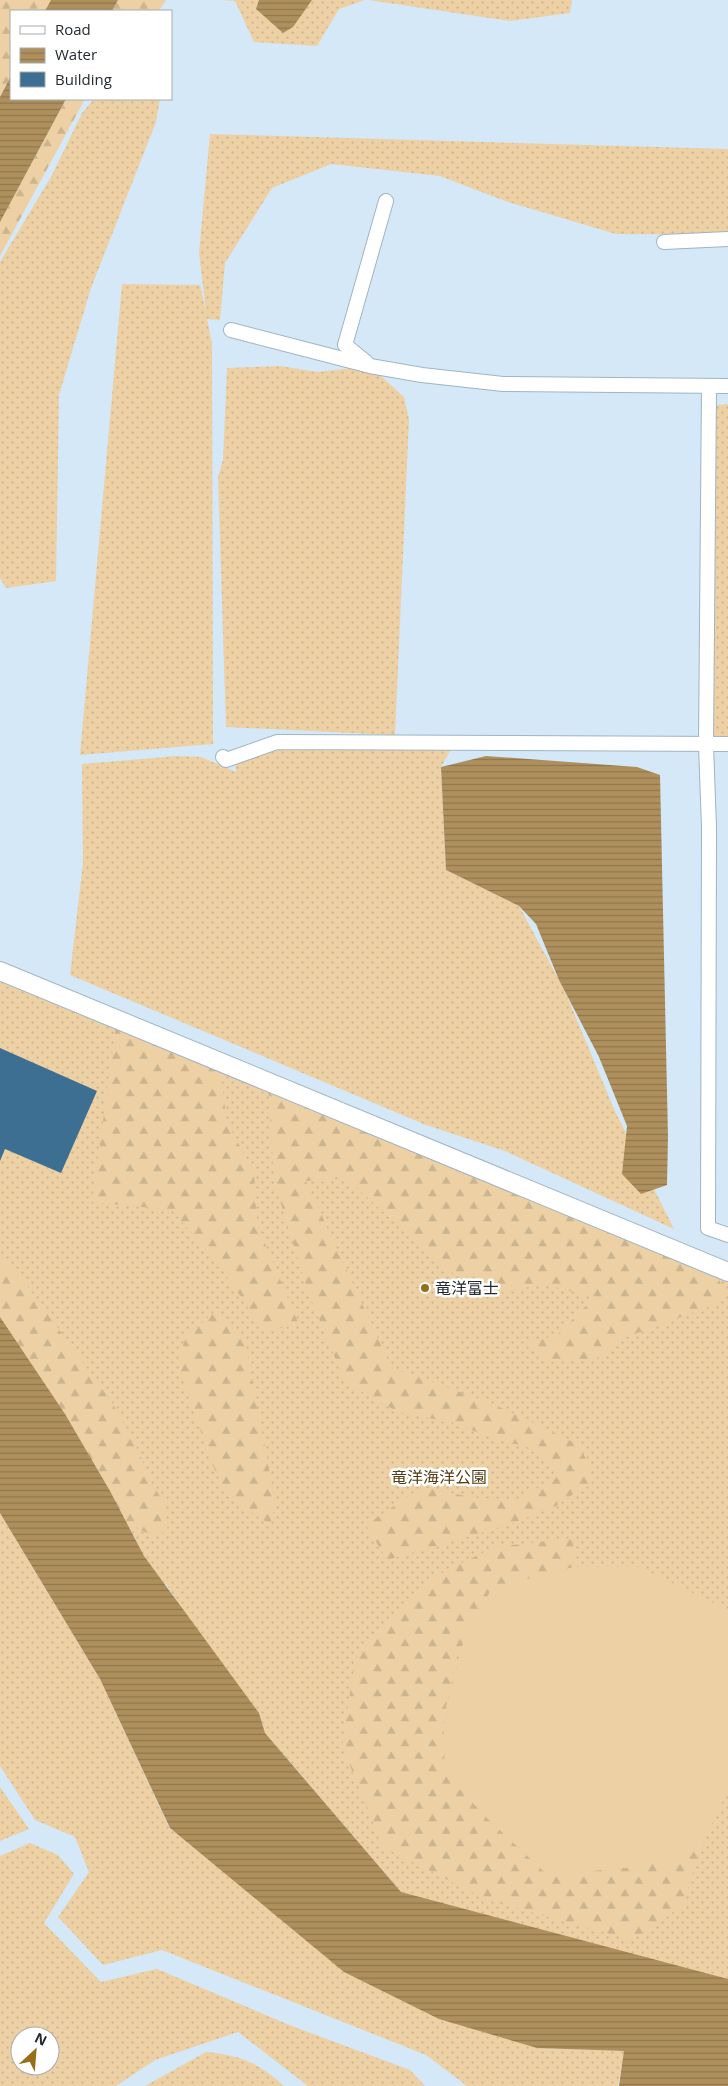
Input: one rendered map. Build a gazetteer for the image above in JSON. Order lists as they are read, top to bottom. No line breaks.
{"parks":["竜洋海洋公園"],"places":["竜洋富士"],"legend":["Road","Water","Building"],"north":"top right"}
